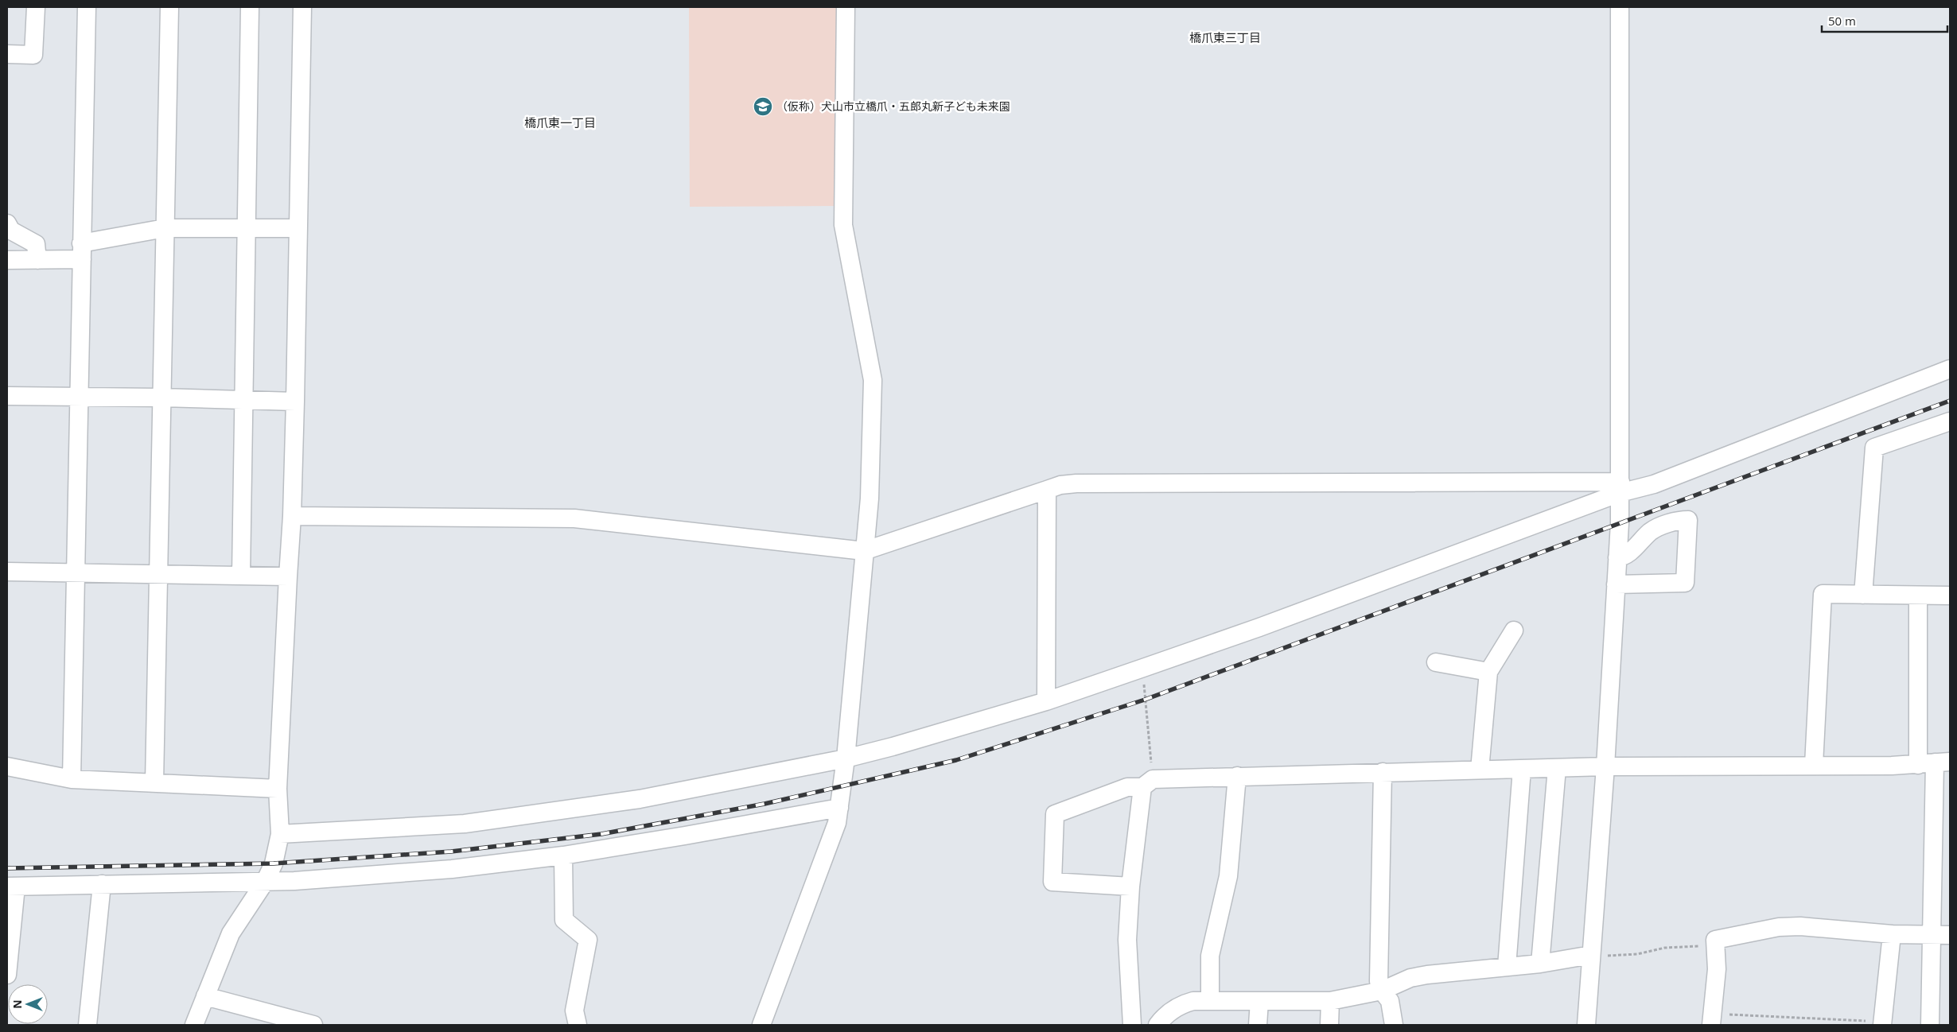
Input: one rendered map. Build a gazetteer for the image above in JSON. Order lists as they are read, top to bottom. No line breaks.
{"districts":["橋爪東三丁目","橋爪東一丁目"],"places":{"school or university":["（仮称）犬山市立橋爪・五郎丸新子ども未来園"]},"scale_bar":"50 m","north":"left"}
